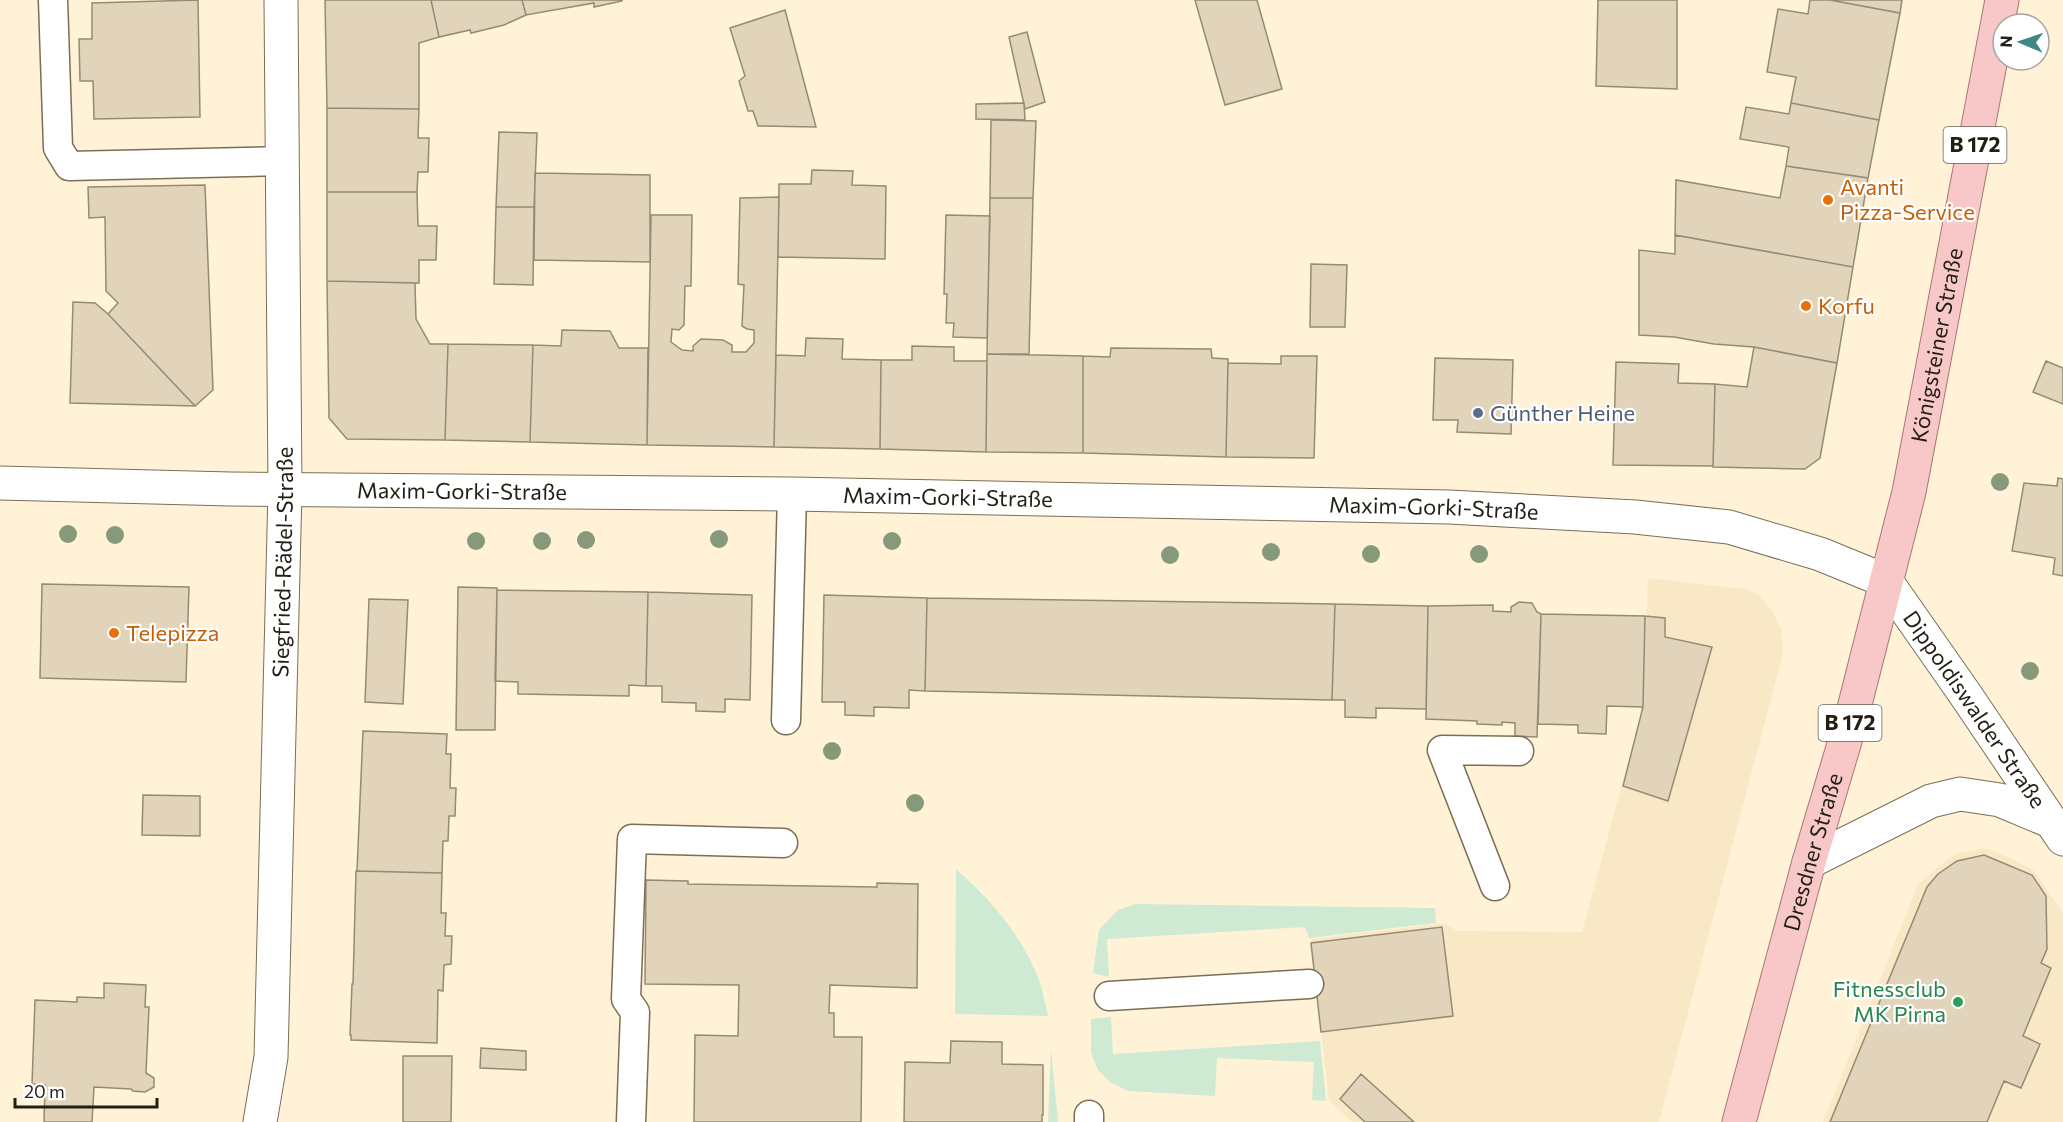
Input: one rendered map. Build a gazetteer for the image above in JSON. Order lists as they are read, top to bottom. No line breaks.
{"streets":{"main road":["B 172","Königsteiner Straße","Maxim-Gorki-Straße","Siegfried-Rädel-Straße","Dippoldiswalder Straße","Dresdner Straße"]},"crossings":[["Königsteiner Straße","Maxim-Gorki-Straße"],["Königsteiner Straße","Dippoldiswalder Straße"],["Königsteiner Straße","Dresdner Straße"],["Maxim-Gorki-Straße","Siegfried-Rädel-Straße"],["Maxim-Gorki-Straße","Dippoldiswalder Straße"],["Maxim-Gorki-Straße","Dresdner Straße"],["Dippoldiswalder Straße","Dresdner Straße"]],"places":["Avanti Pizza-Service","Korfu","Günther Heine","Telepizza","Fitnessclub MK Pirna"],"scale_bar":"20 m","north":"left"}
